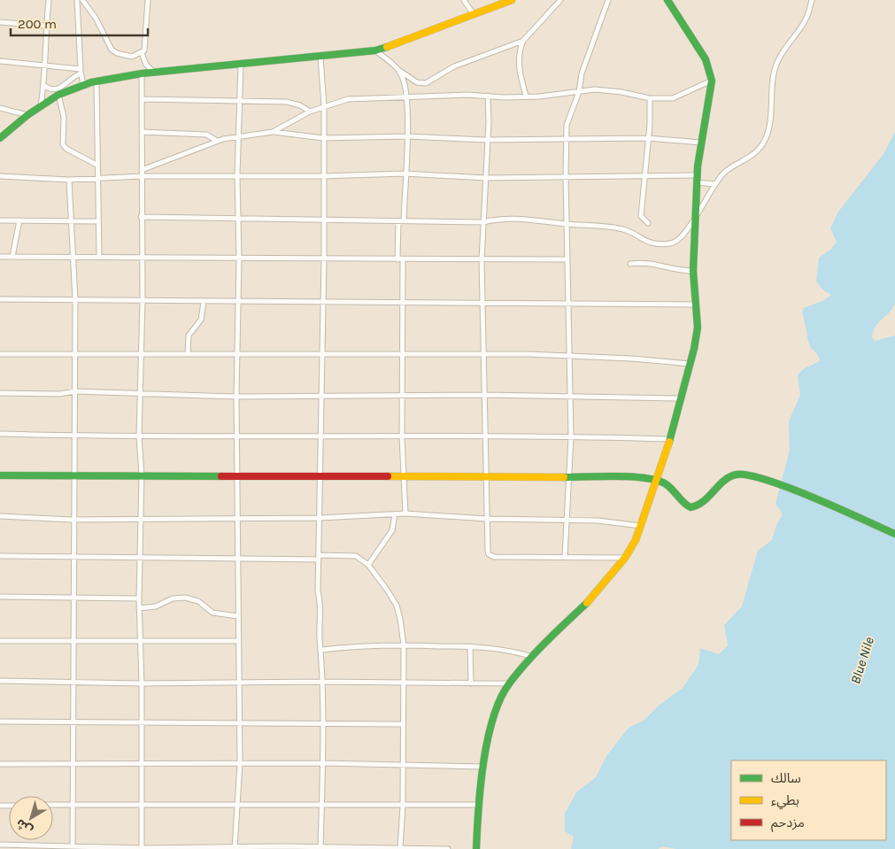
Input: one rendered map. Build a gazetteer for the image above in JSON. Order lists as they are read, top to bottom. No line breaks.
{"water":["Blue Nile"],"legend":["سالك","بطيء","مزدحم"],"scale_bar":"200 m","north":"bottom left"}
